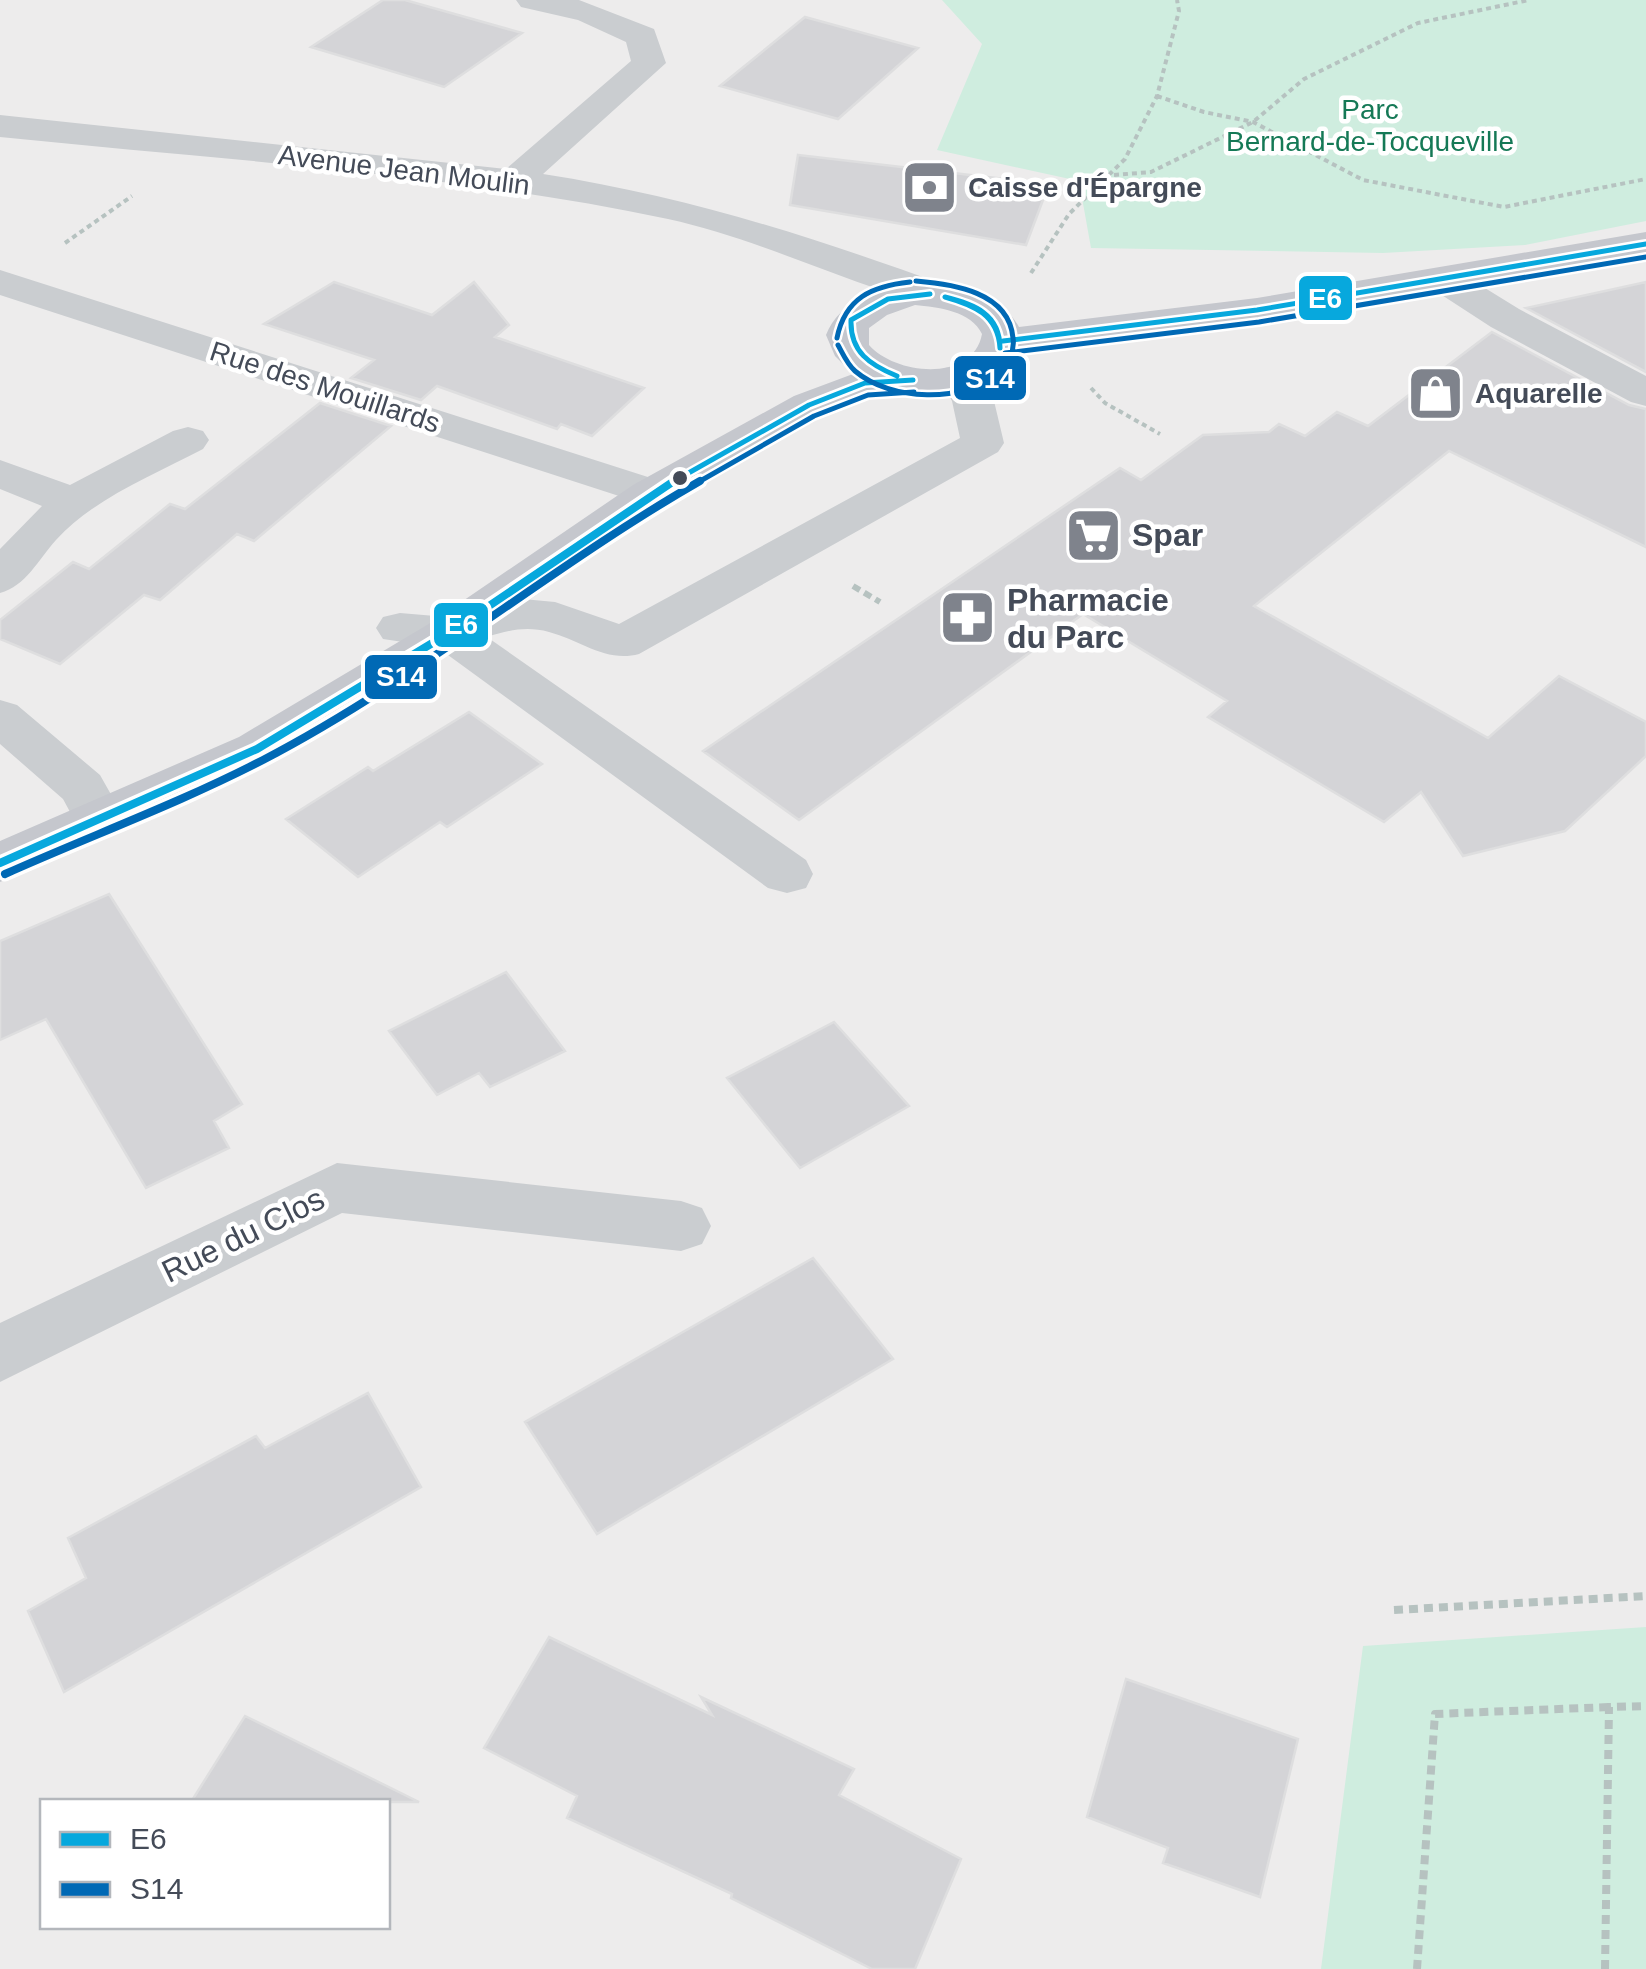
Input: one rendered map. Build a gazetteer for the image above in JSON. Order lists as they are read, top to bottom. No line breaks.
{"streets":{"street":["Avenue Jean Moulin","Rue des Mouillards","Rue du Clos"]},"parks":["Parc Bernard-de-Tocqueville"],"places":{"bank":["Caisse d'Épargne"],"shop":["Aquarelle"],"supermarket":["Spar"],"pharmacy":["Pharmacie du Parc"]},"lines":["transit line E6","transit line S14"],"legend":["E6","S14"]}
